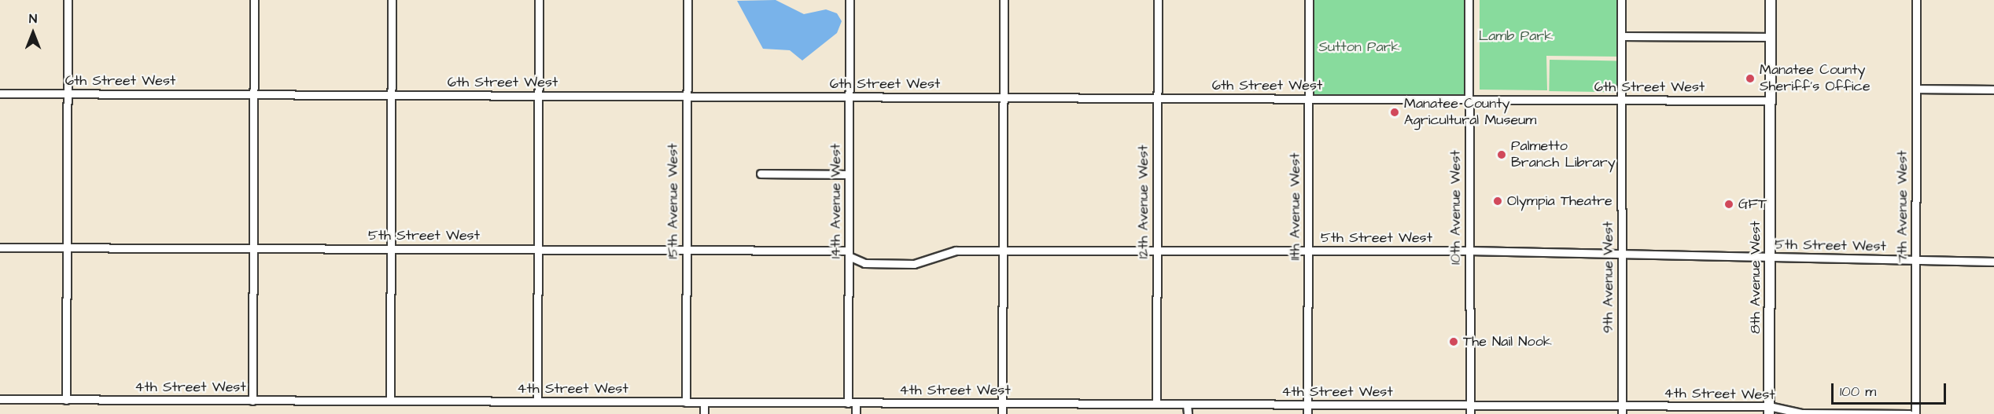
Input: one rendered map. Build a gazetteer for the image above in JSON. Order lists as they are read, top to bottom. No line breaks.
{"streets":{"main road":["8th Avenue West"],"street":["6th Street West","15th Avenue West","14th Avenue West","12th Avenue West","11th Avenue West","7th Avenue West","10th Avenue West","5th Street West","9th Avenue West","4th Street West"]},"crossings":[["6th Street West","15th Avenue West"],["6th Street West","14th Avenue West"],["6th Street West","12th Avenue West"],["6th Street West","11th Avenue West"],["6th Street West","10th Avenue West"],["6th Street West","9th Avenue West"],["6th Street West","8th Avenue West"],["15th Avenue West","5th Street West"],["15th Avenue West","4th Street West"],["14th Avenue West","5th Street West"],["14th Avenue West","4th Street West"],["12th Avenue West","5th Street West"],["12th Avenue West","4th Street West"],["11th Avenue West","5th Street West"],["11th Avenue West","4th Street West"],["7th Avenue West","5th Street West"],["10th Avenue West","5th Street West"],["10th Avenue West","4th Street West"],["5th Street West","9th Avenue West"],["5th Street West","8th Avenue West"],["9th Avenue West","4th Street West"],["8th Avenue West","4th Street West"]],"parks":["Lamb Park","Sutton Park"],"places":["Manatee County Sheriff's Office","Manatee County Agricultural Museum","Palmetto Branch Library","Olympia Theatre","GFT","The Nail Nook"],"scale_bar":"100 m","north":"top"}
